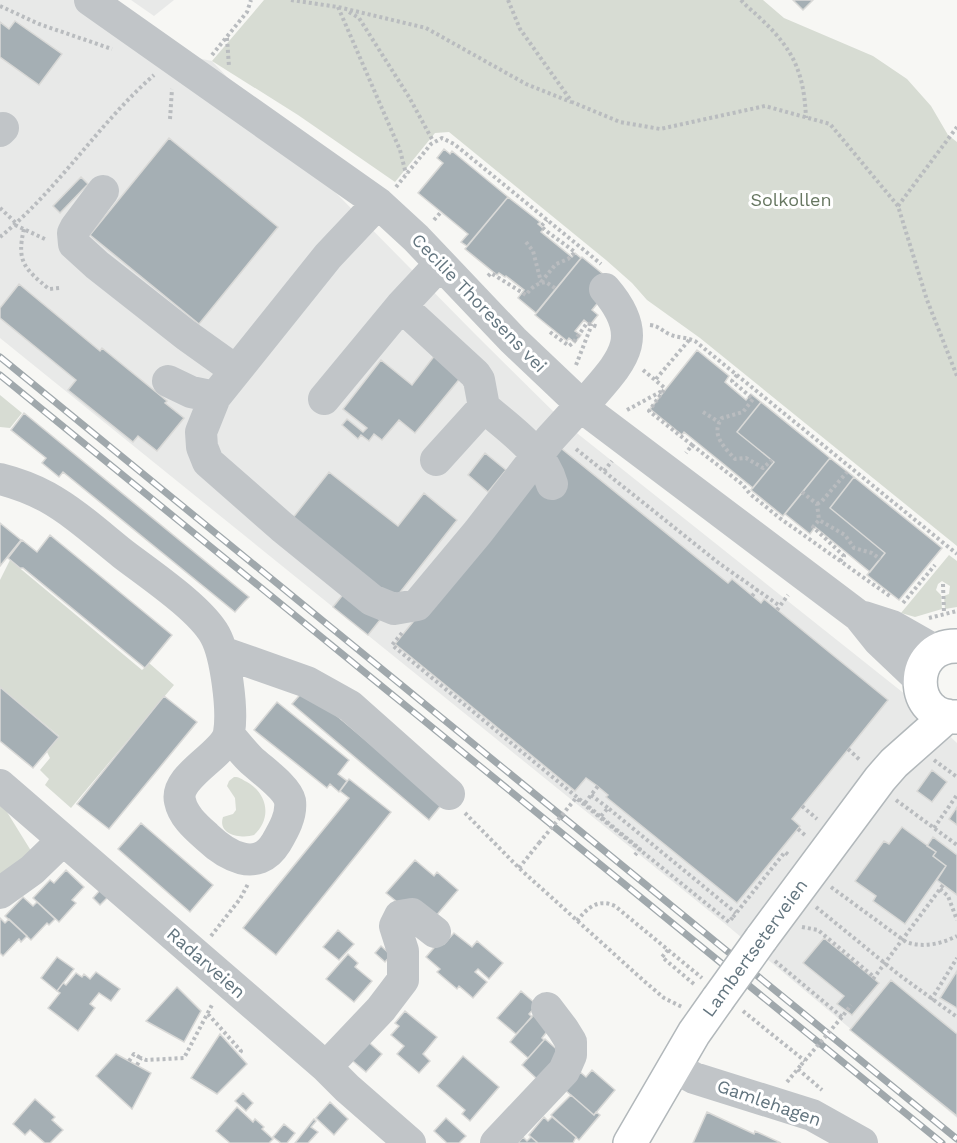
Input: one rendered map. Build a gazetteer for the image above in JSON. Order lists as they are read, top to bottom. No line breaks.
{"streets":{"main road":["Lambertseterveien"],"street":["Cecilie Thoresens vei","Radarveien","Gamlehagen"]},"crossings":[["Cecilie Thoresens vei","Lambertseterveien"],["Lambertseterveien","Gamlehagen"]],"parks":["Solkollen"]}
